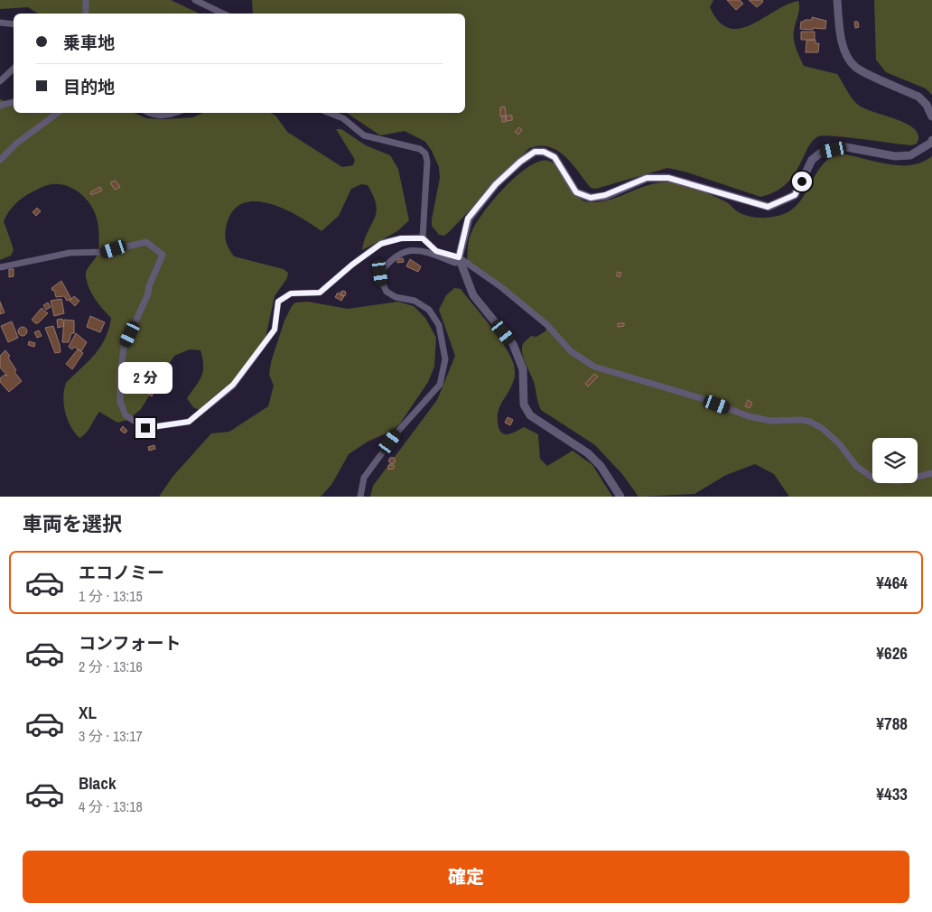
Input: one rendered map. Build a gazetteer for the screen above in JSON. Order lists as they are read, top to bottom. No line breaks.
{"page":{"banner":["乗車地","目的地"],"bubble":"2 分","heading":"車両を選択","list":[{"name":"エコノミー","note":"1 分 · 13:15","value":"¥464"},{"name":"コンフォート","note":"2 分 · 13:16","value":"¥626"},{"name":"XL","note":"3 分 · 13:17","value":"¥788"},{"name":"Black","note":"4 分 · 13:18","value":"¥433"}],"buttons":"確定"}}
